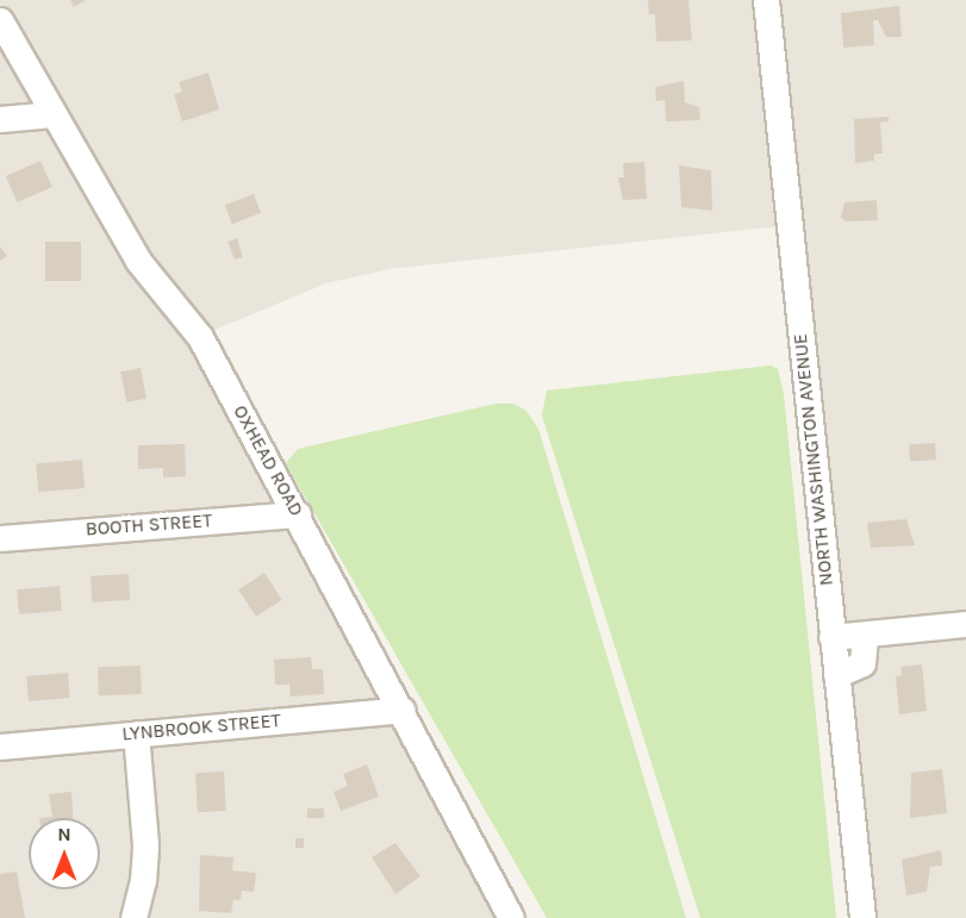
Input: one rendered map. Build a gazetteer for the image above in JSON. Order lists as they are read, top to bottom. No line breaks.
{"streets":{"street":["NORTH WASHINGTON AVENUE","OXHEAD ROAD","BOOTH STREET","LYNBROOK STREET"]},"crossings":[["OXHEAD ROAD","BOOTH STREET"],["OXHEAD ROAD","LYNBROOK STREET"]],"north":"top"}
